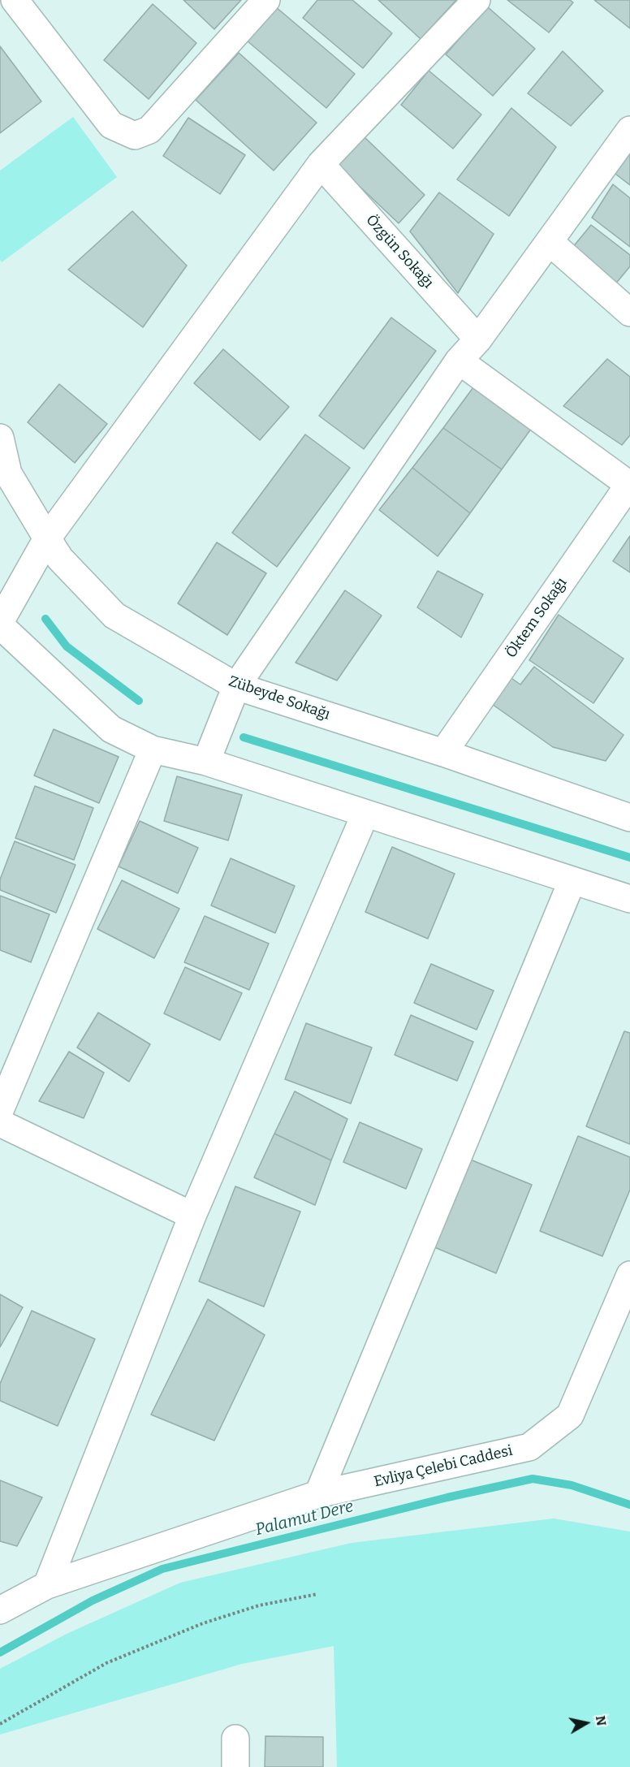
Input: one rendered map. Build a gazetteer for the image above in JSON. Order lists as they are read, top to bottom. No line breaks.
{"streets":{"street":["Özgün Sokağı","Öktem Sokağı","Zübeyde Sokağı","Evliya Çelebi Caddesi"]},"crossings":[["Öktem Sokağı","Zübeyde Sokağı"]],"water":["Palamut Dere"],"north":"right"}
